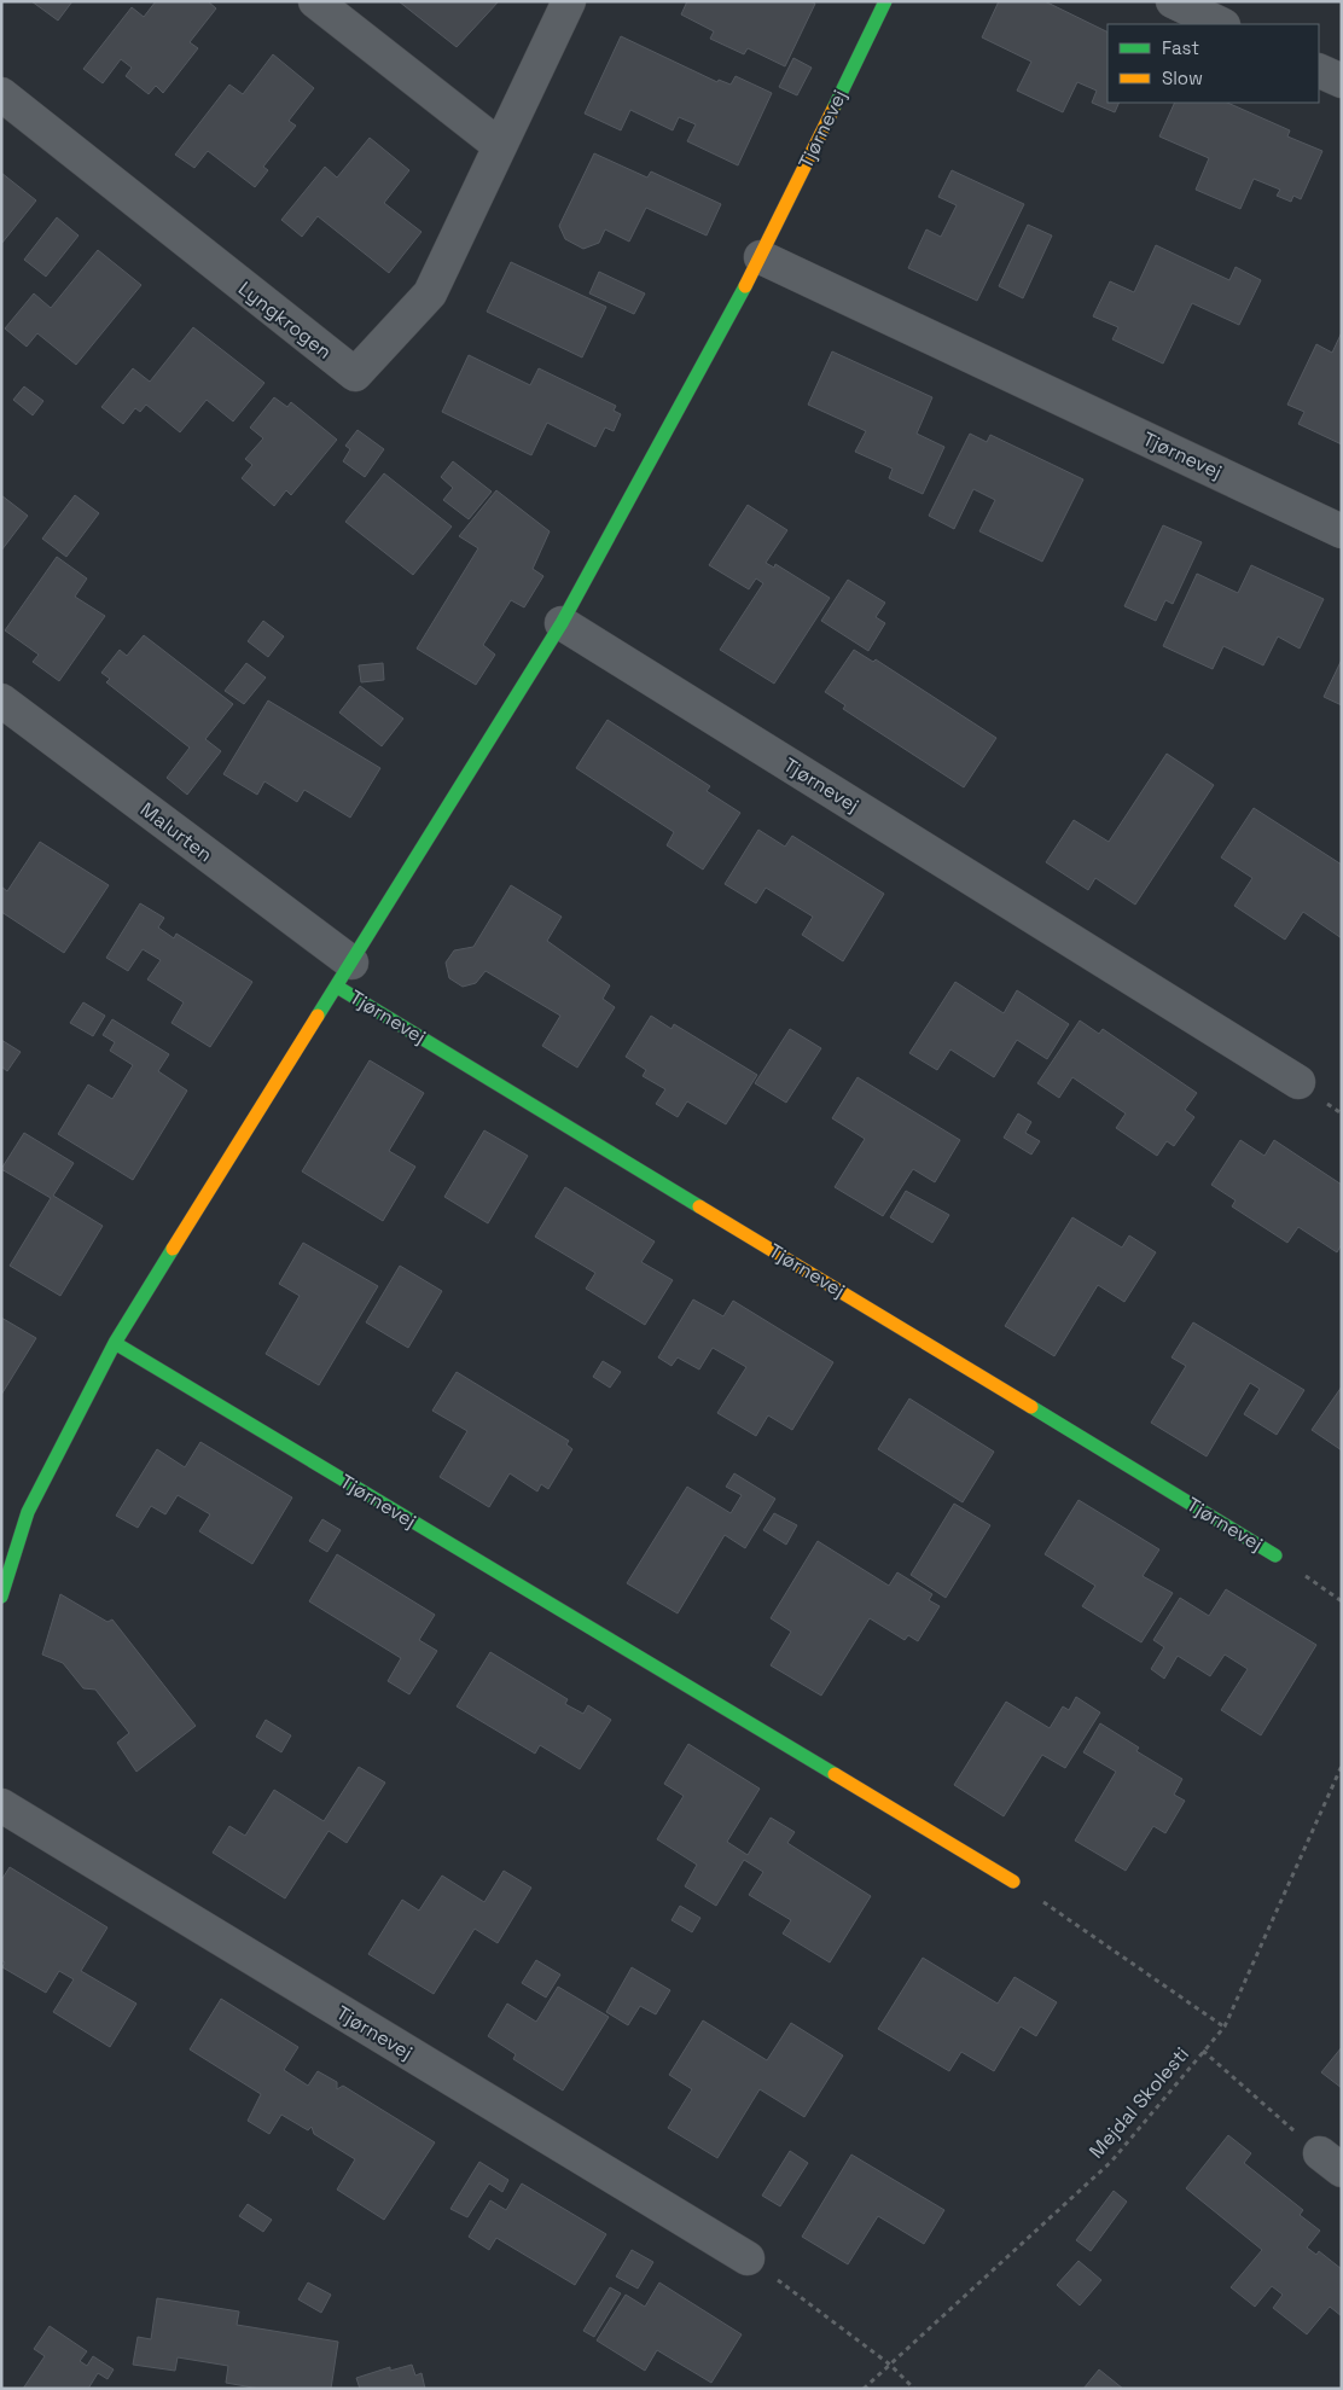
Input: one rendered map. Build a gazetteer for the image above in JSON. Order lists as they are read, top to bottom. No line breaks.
{"streets":{"street":["Tjørnevej","Lyngkrogen","Malurten"],"path":["Mejdal Skolesti"]},"crossings":[["Tjørnevej","Malurten"]],"legend":["Fast","Slow"]}
